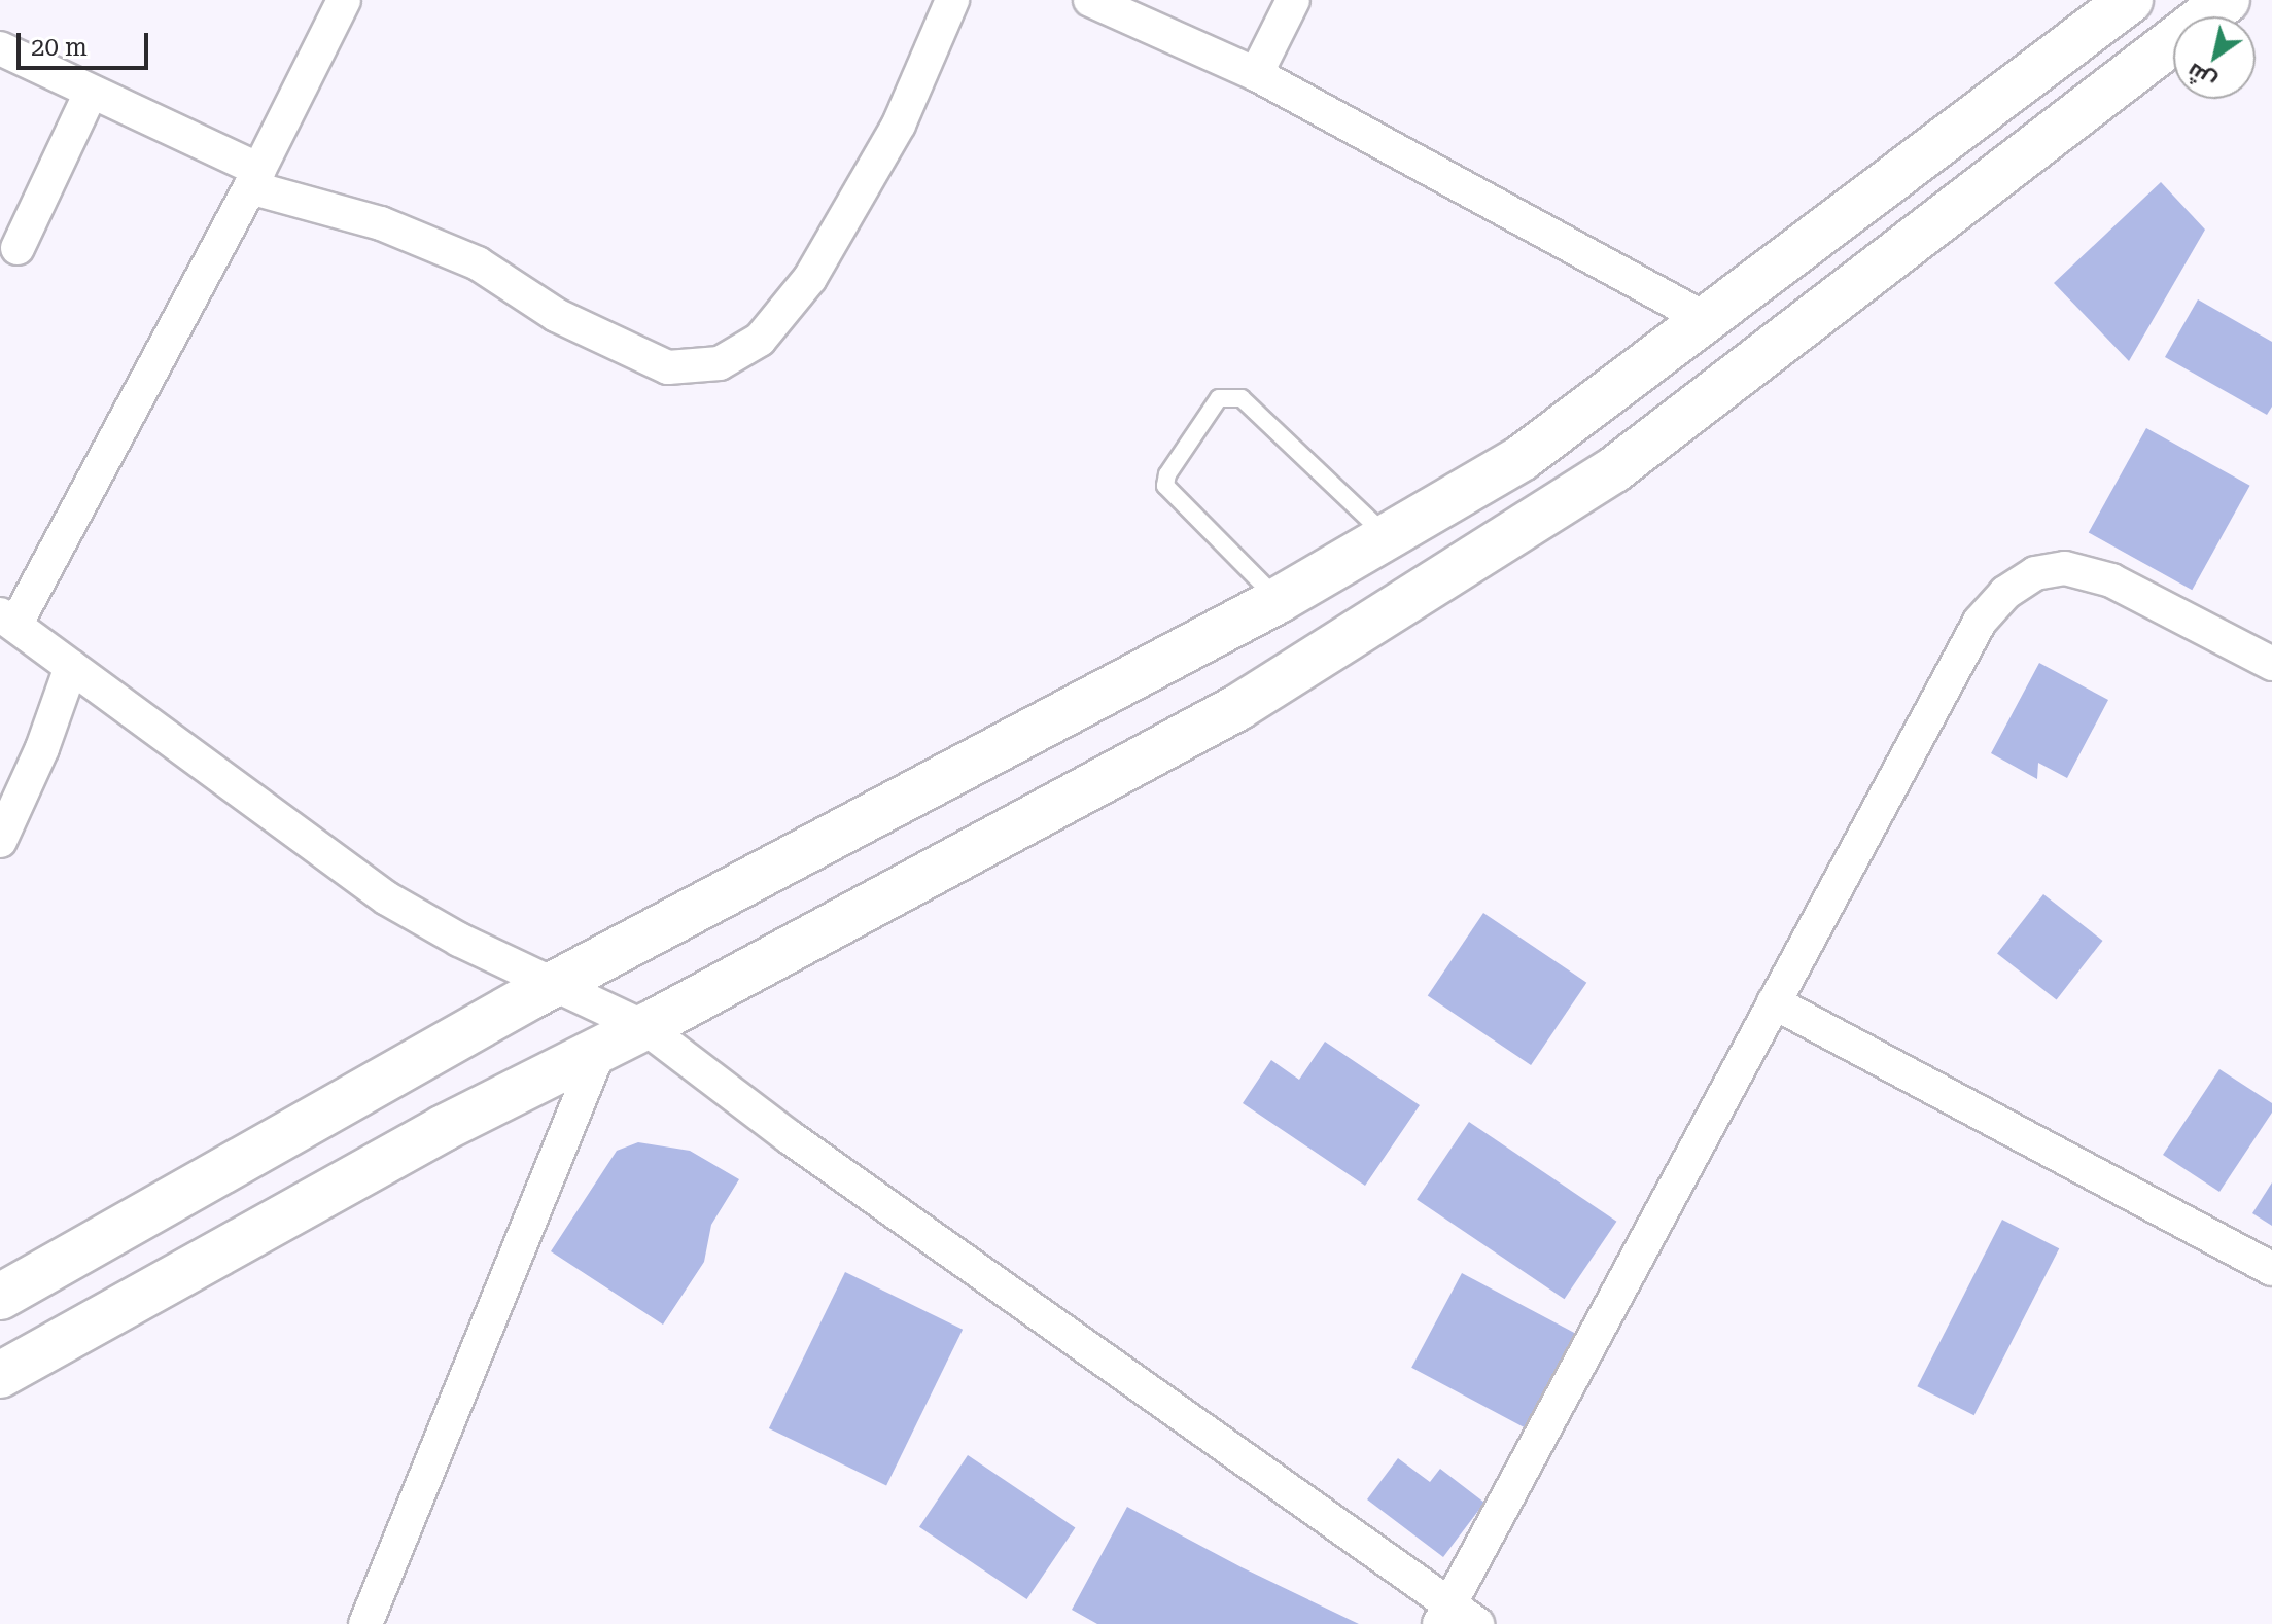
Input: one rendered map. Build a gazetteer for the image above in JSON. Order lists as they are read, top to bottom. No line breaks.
{"scale_bar":"20 m","north":"bottom left"}
